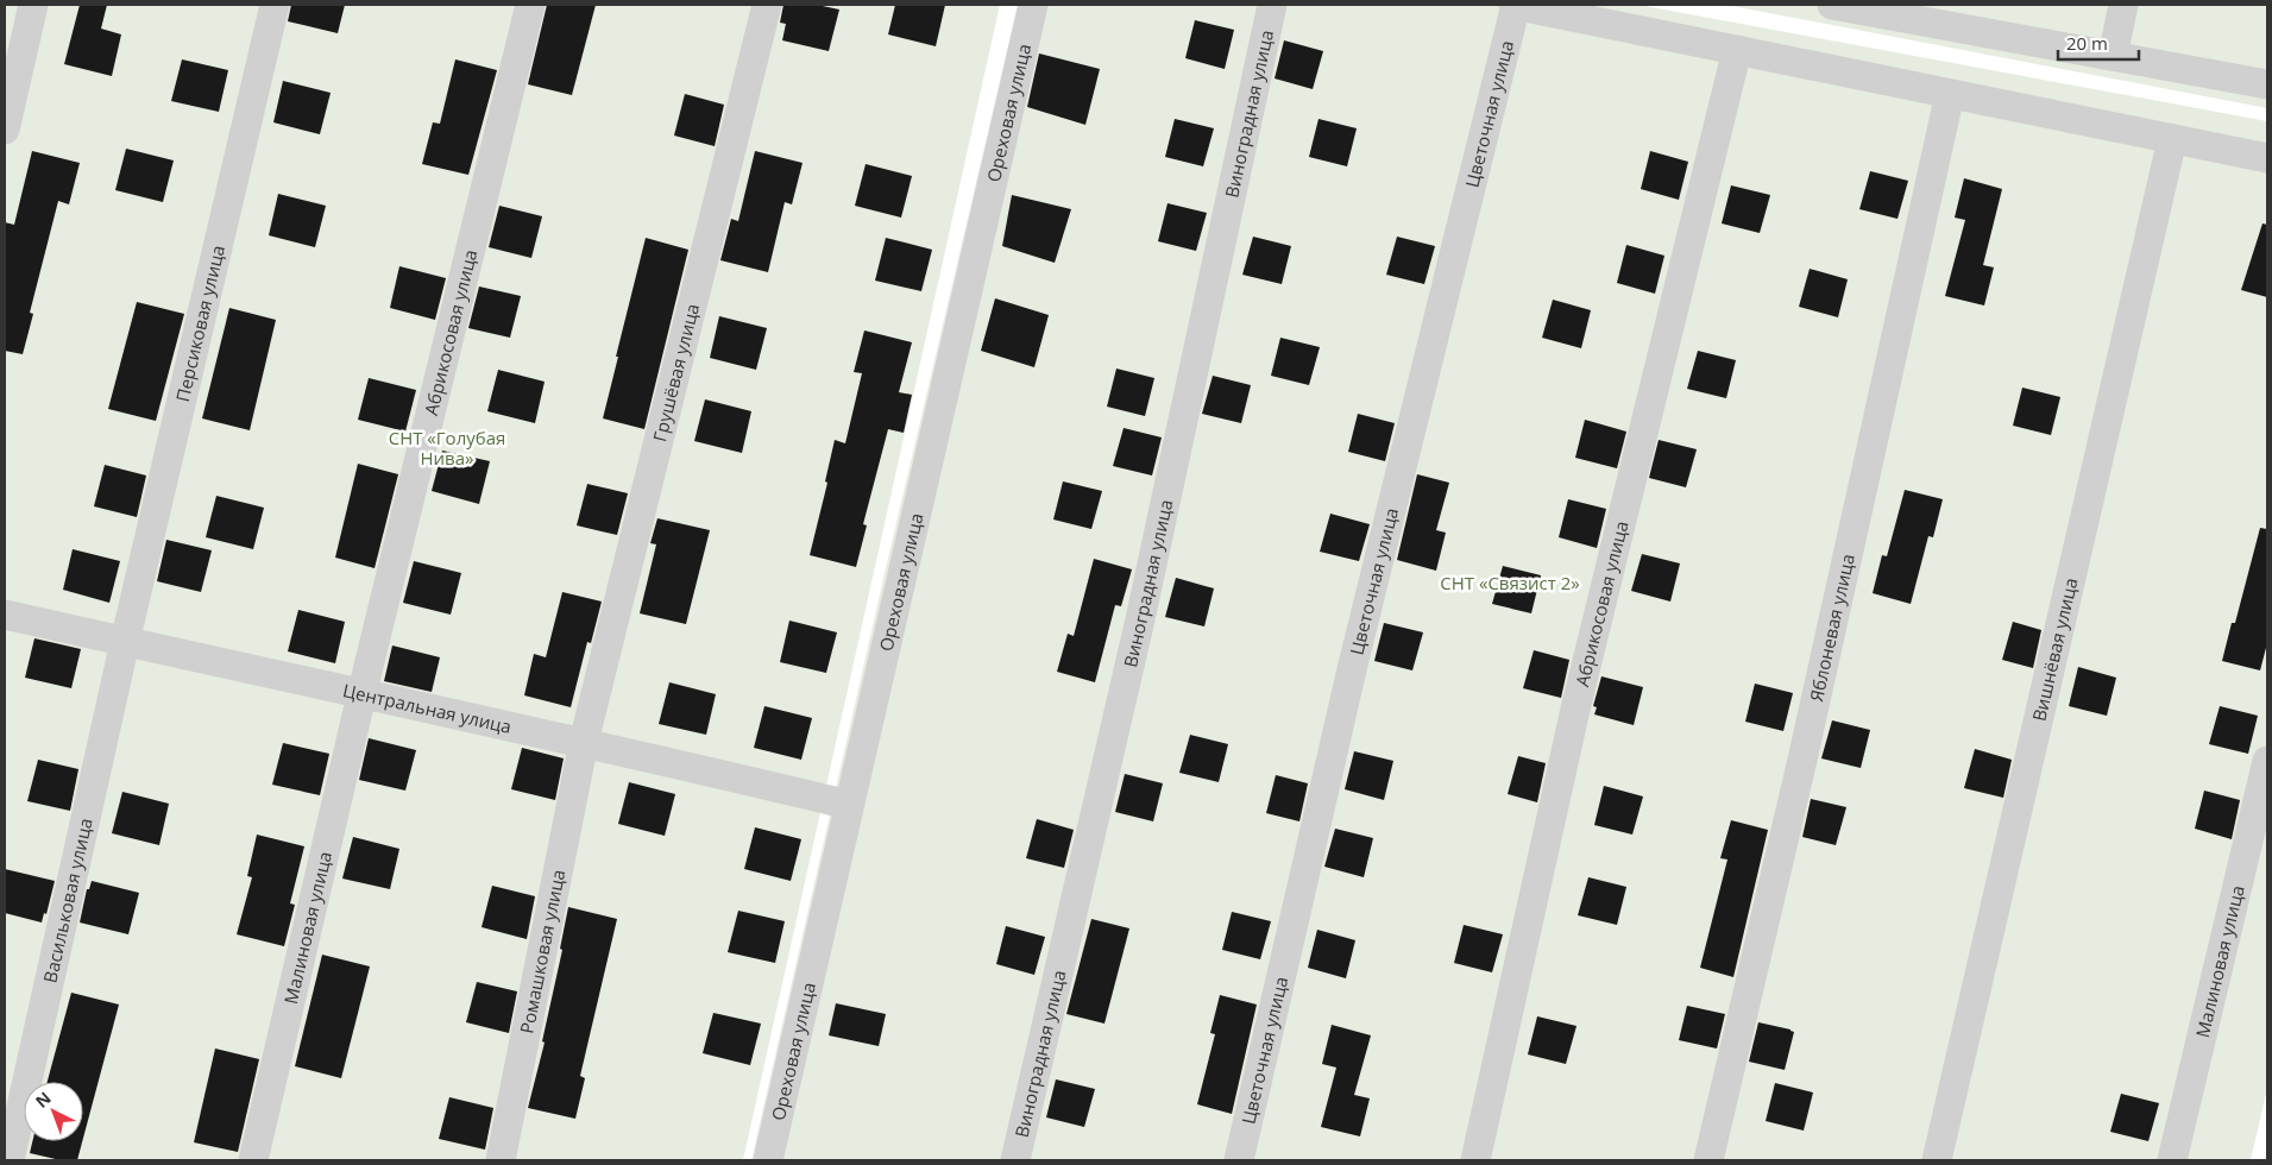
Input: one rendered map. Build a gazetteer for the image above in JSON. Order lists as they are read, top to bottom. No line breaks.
{"streets":{"street":["Ореховая улица","Виноградная улица","Цветочная улица","Персиковая улица","Абрикосовая улица","Грушёвая улица","Яблоневая улица","Вишнёвая улица","Центральная улица","Васильковая улица","Малиновая улица","Ромашковая улица"]},"crossings":[["Ореховая улица","Центральная улица"],["Персиковая улица","Центральная улица"],["Персиковая улица","Васильковая улица"],["Абрикосовая улица","Центральная улица"],["Абрикосовая улица","Малиновая улица"],["Грушёвая улица","Центральная улица"],["Грушёвая улица","Ромашковая улица"],["Центральная улица","Васильковая улица"],["Центральная улица","Малиновая улица"],["Центральная улица","Ромашковая улица"]],"parks":["СНТ «Голубая Нива»","СНТ «Связист 2»"],"scale_bar":"20 m","north":"top left"}
